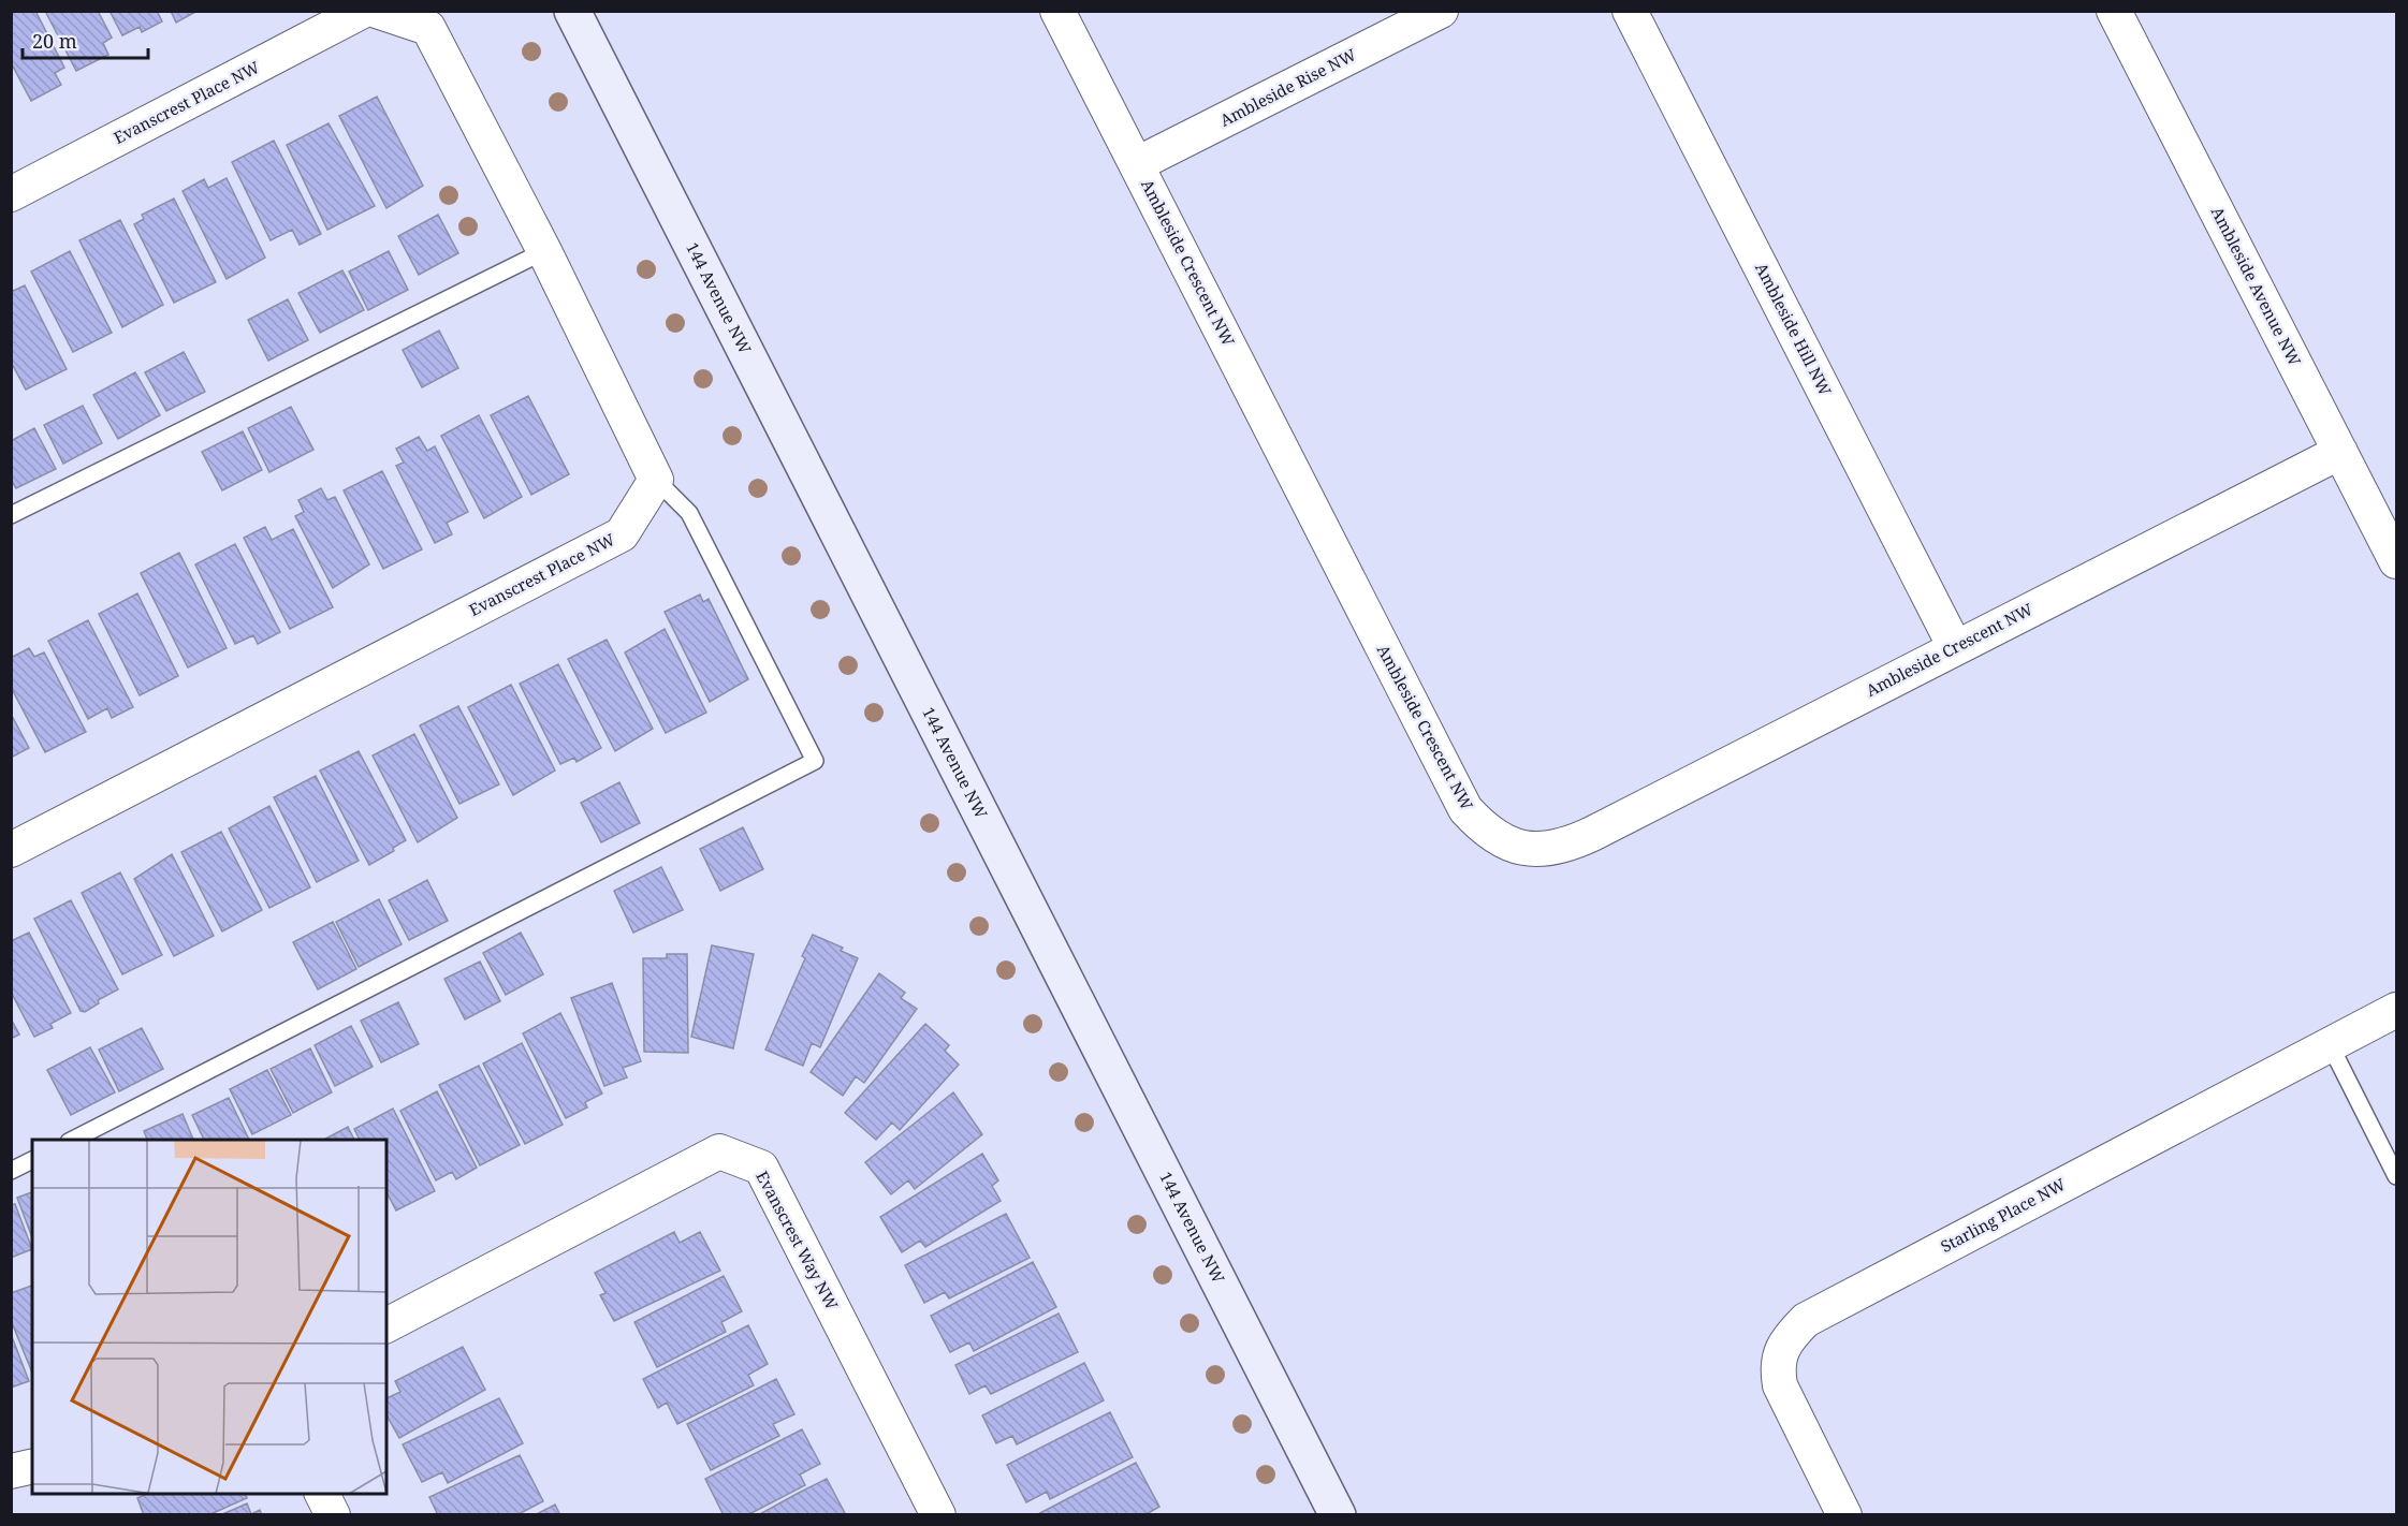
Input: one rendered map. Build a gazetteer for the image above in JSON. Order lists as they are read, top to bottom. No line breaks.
{"streets":{"main road":["144 Avenue NW"],"street":["Ambleside Rise NW","Evanscrest Place NW","Ambleside Crescent NW","Ambleside Avenue NW","Ambleside Hill NW","Starling Place NW","Evanscrest Way NW"]},"crossings":[["Ambleside Rise NW","Ambleside Crescent NW"],["Ambleside Crescent NW","Ambleside Avenue NW"],["Ambleside Crescent NW","Ambleside Hill NW"]],"scale_bar":"20 m"}
